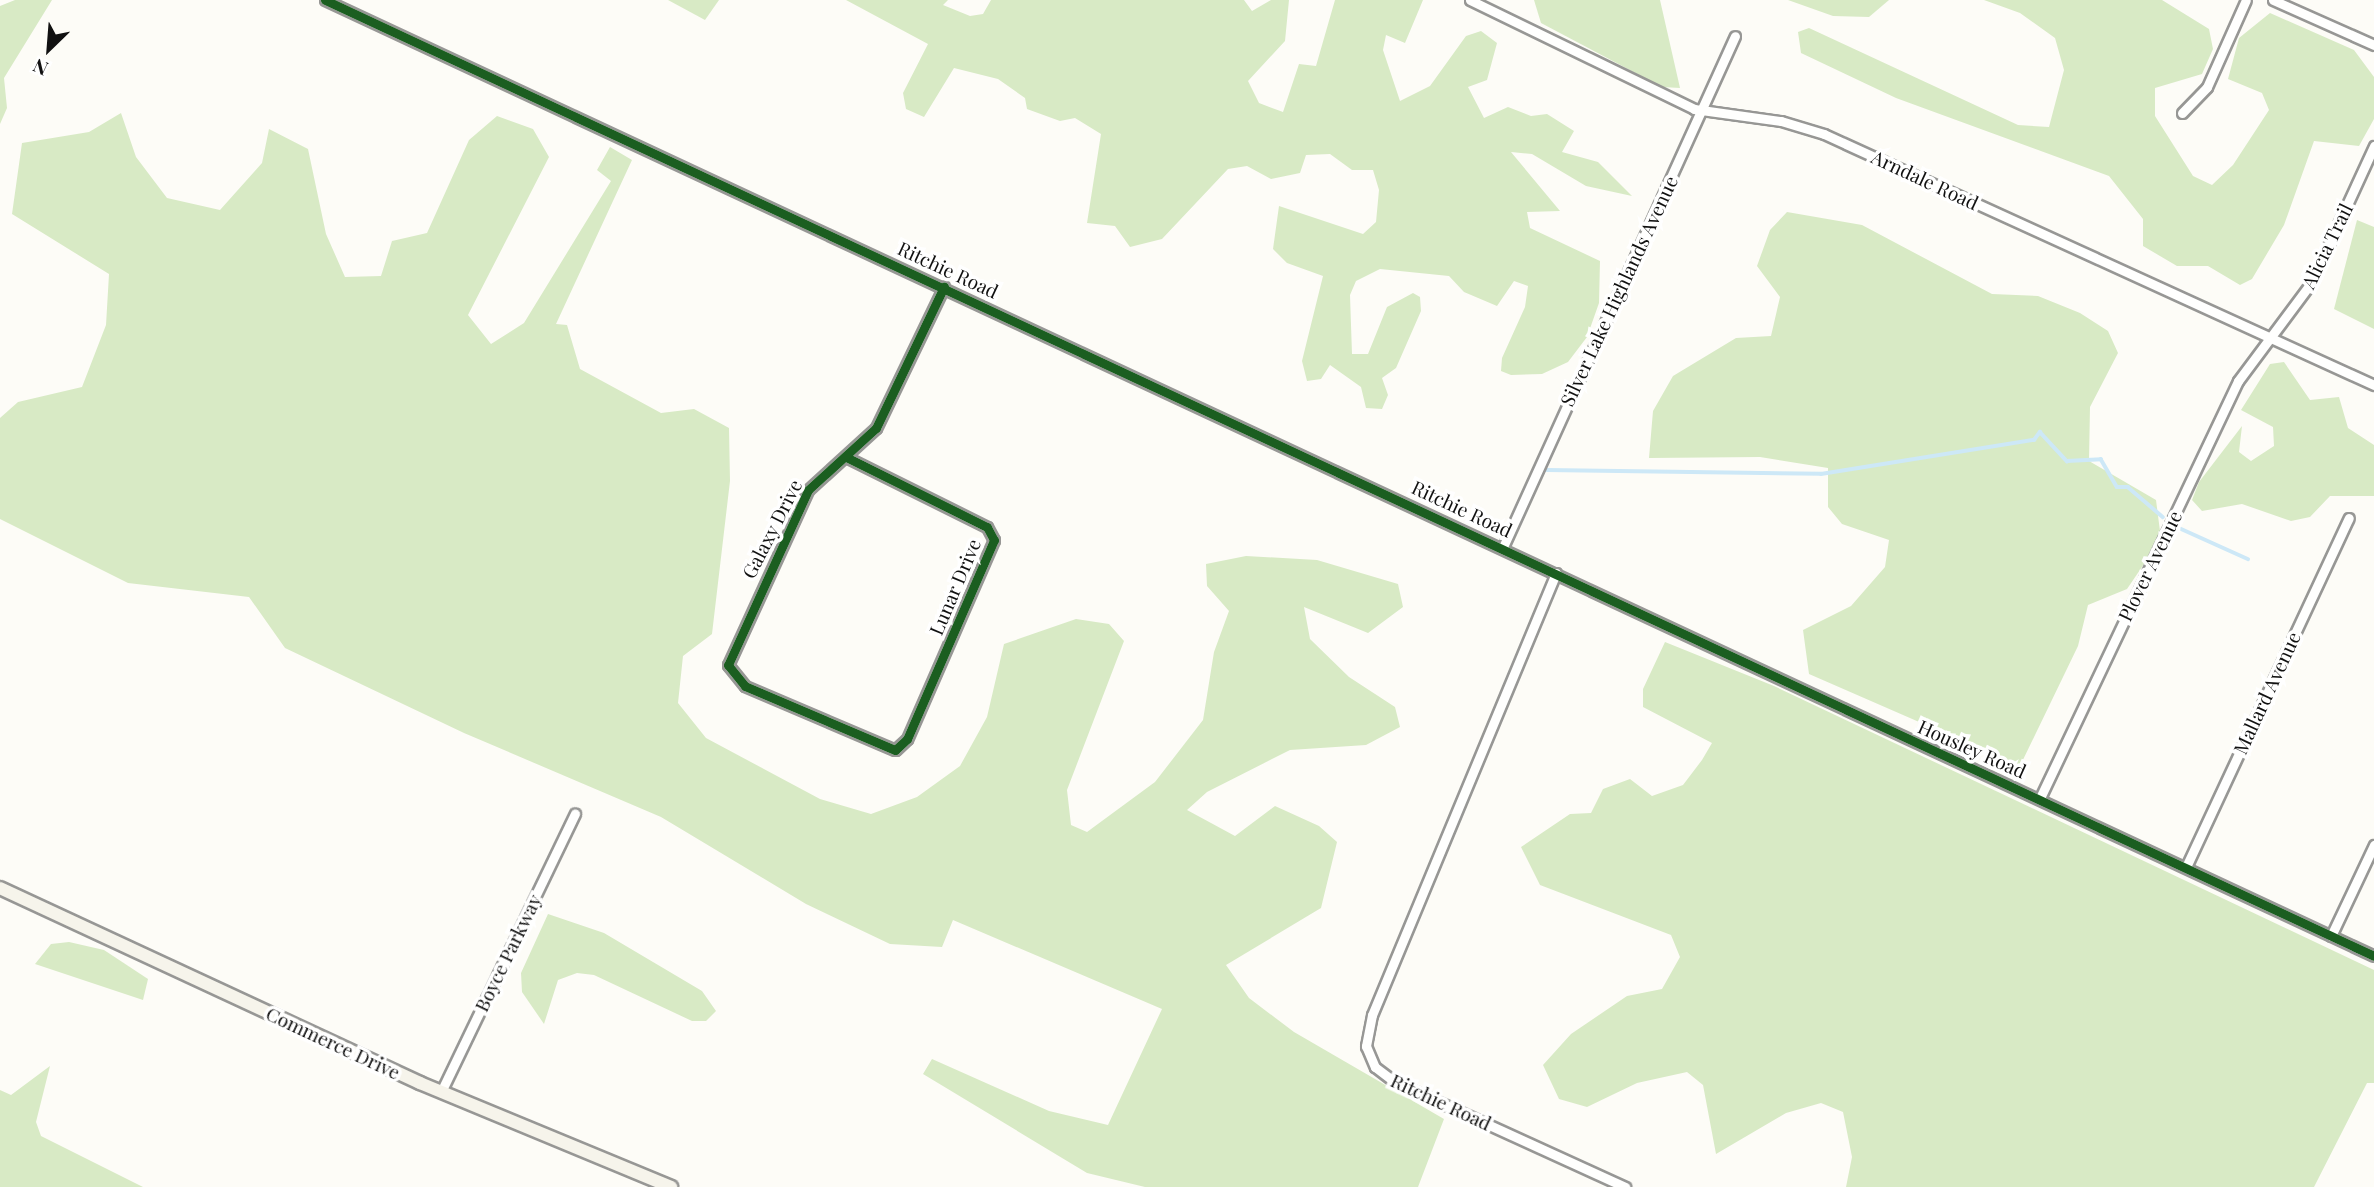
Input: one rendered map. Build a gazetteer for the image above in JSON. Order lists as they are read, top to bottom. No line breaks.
{"streets":{"street":["Arndale Road","Alicia Trail","Ritchie Road","Silver Lake Highlands Avenue","Galaxy Drive","Plover Avenue","Lunar Drive","Mallard Avenue","Housley Road","Boyce Parkway","Commerce Drive"]},"crossings":[["Arndale Road","Alicia Trail"],["Arndale Road","Silver Lake Highlands Avenue"],["Arndale Road","Plover Avenue"],["Alicia Trail","Plover Avenue"],["Ritchie Road","Silver Lake Highlands Avenue"],["Ritchie Road","Galaxy Drive"],["Ritchie Road","Housley Road"],["Galaxy Drive","Lunar Drive"],["Plover Avenue","Housley Road"],["Mallard Avenue","Housley Road"],["Boyce Parkway","Commerce Drive"]],"north":"bottom left"}
